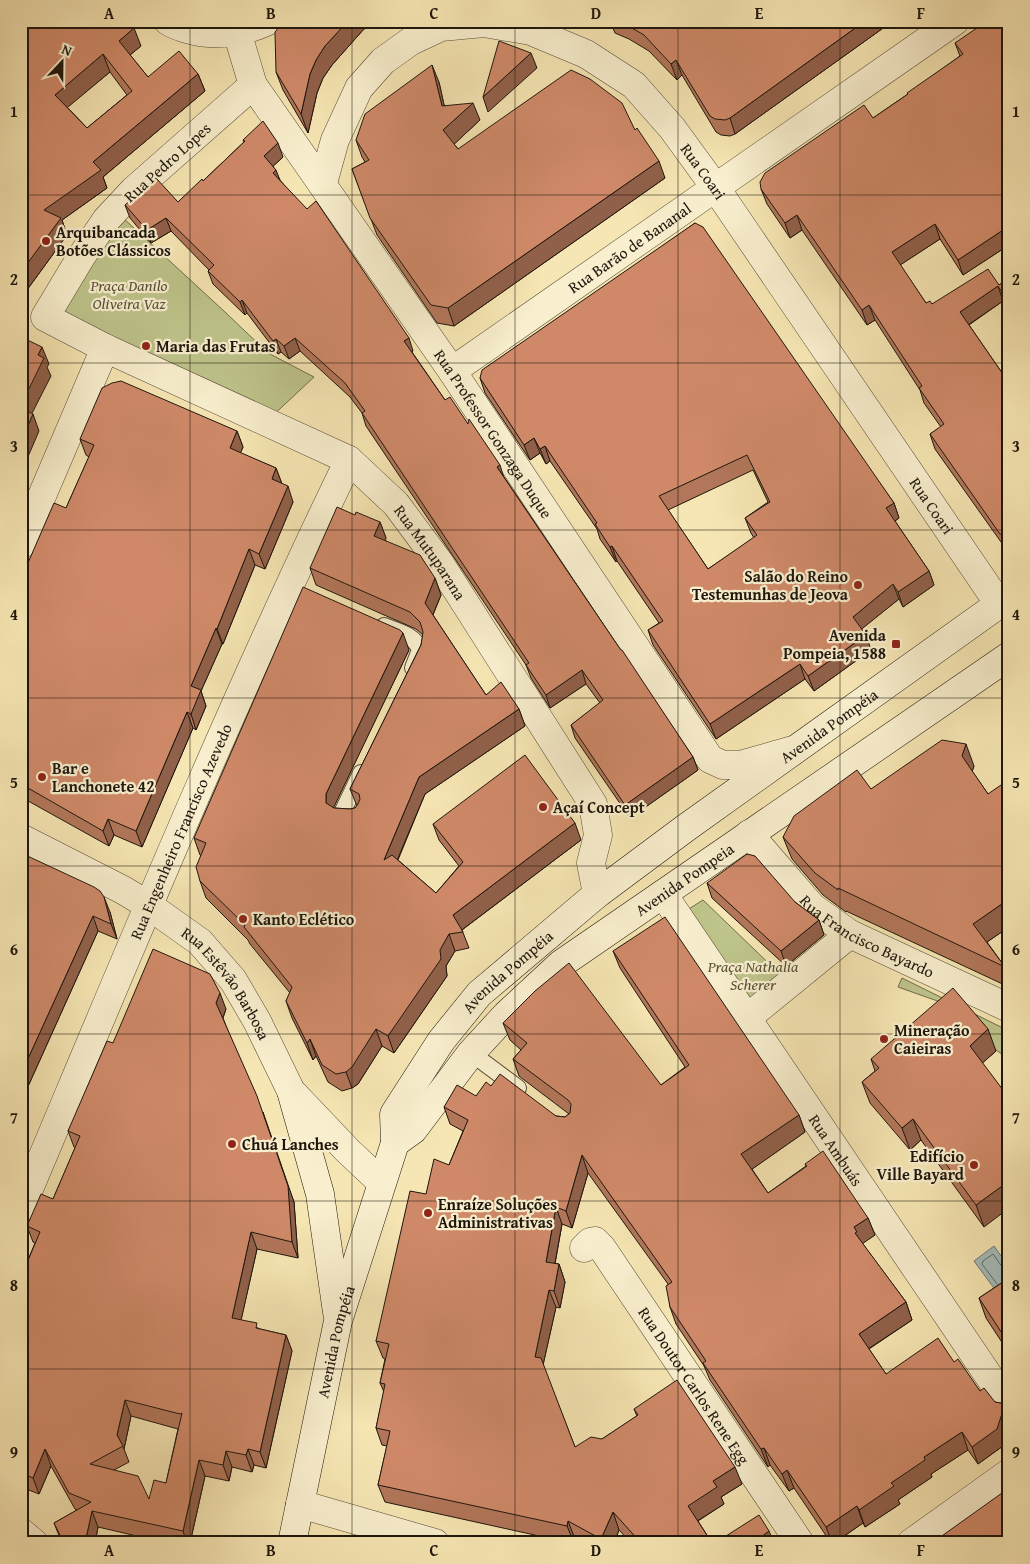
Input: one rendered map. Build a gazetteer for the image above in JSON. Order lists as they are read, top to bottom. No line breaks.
{"streets":{"street":["Rua Pedro Lopes","Rua Coari","Rua Barão de Bananal","Rua Professor Gonzaga Duque","Rua Mutuparana","Avenida Pompéia","Rua Engenheiro Francisco Azevedo","Avenida Pompeia","Rua Francisco Bayardo","Rua Estêvão Barbosa","Rua Ambuás","Rua Doutor Carlos Rene Egg"]},"crossings":[["Rua Pedro Lopes","Rua Professor Gonzaga Duque"],["Rua Pedro Lopes","Rua Mutuparana"],["Rua Coari","Rua Barão de Bananal"],["Rua Coari","Rua Professor Gonzaga Duque"],["Rua Coari","Avenida Pompéia"],["Rua Barão de Bananal","Rua Professor Gonzaga Duque"],["Rua Professor Gonzaga Duque","Avenida Pompéia"],["Rua Mutuparana","Avenida Pompéia"],["Rua Mutuparana","Rua Engenheiro Francisco Azevedo"],["Avenida Pompéia","Avenida Pompeia"],["Avenida Pompéia","Rua Estêvão Barbosa"],["Rua Engenheiro Francisco Azevedo","Rua Estêvão Barbosa"],["Avenida Pompeia","Rua Francisco Bayardo"],["Avenida Pompeia","Rua Ambuás"]],"parks":["Praça Danilo Oliveira Vaz","Praça Nathalia Scherer"],"places":{"other":["Arquibancada Botões Clássicos","Maria das Frutas","Salão do Reino Testemunhas de Jeova","Bar e Lanchonete 42","Açaí Concept","Kanto Eclético","Mineração Caieiras","Chuá Lanches","Edifício Ville Bayard","Enraíze Soluções Administrativas"],"transit":["Avenida Pompeia, 1588"]},"north":"top","grid":{"columns":["A","B","C","D","E","F"],"rows":["1","2","3","4","5","6","7","8","9"]}}
